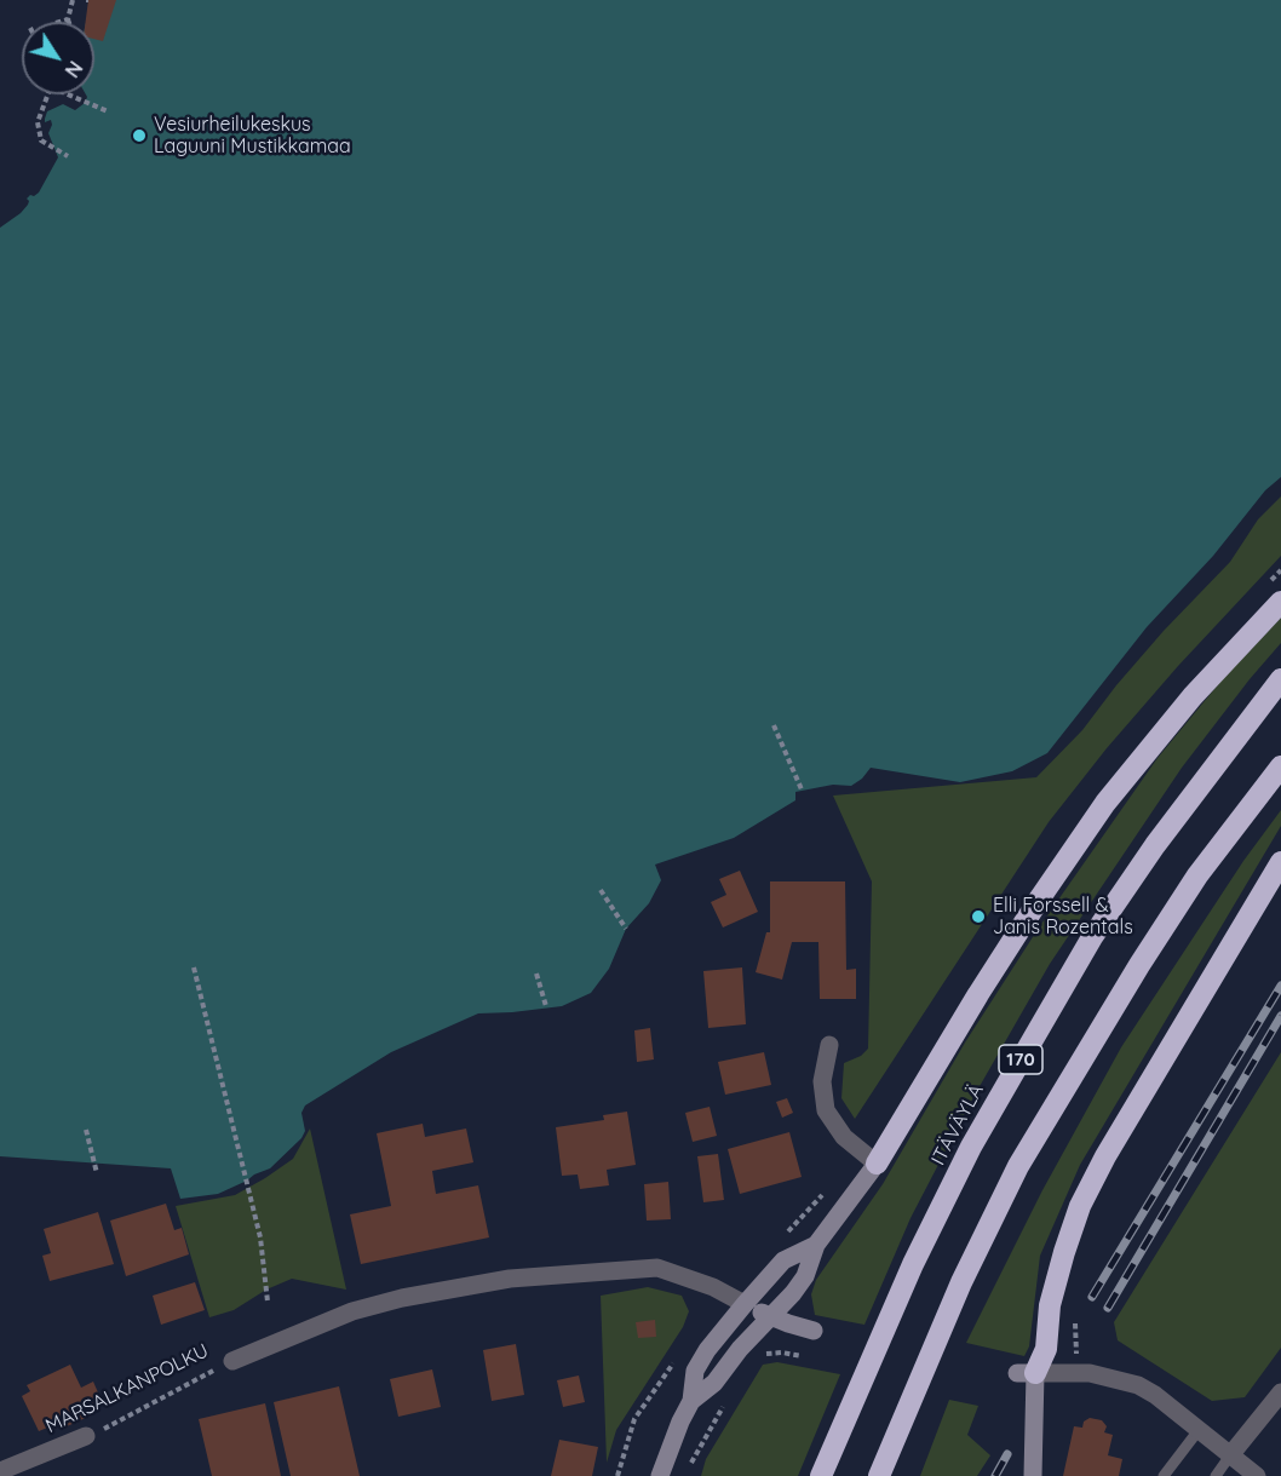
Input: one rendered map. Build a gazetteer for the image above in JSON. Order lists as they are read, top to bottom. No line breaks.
{"streets":{"highway":["170","ITÄVÄYLÄ"],"street":["MARSALKANPOLKU"]},"places":["Vesiurheilukeskus Laguuni Mustikkamaa","Elli Forssell & Janis Rozentals"],"north":"bottom right"}
